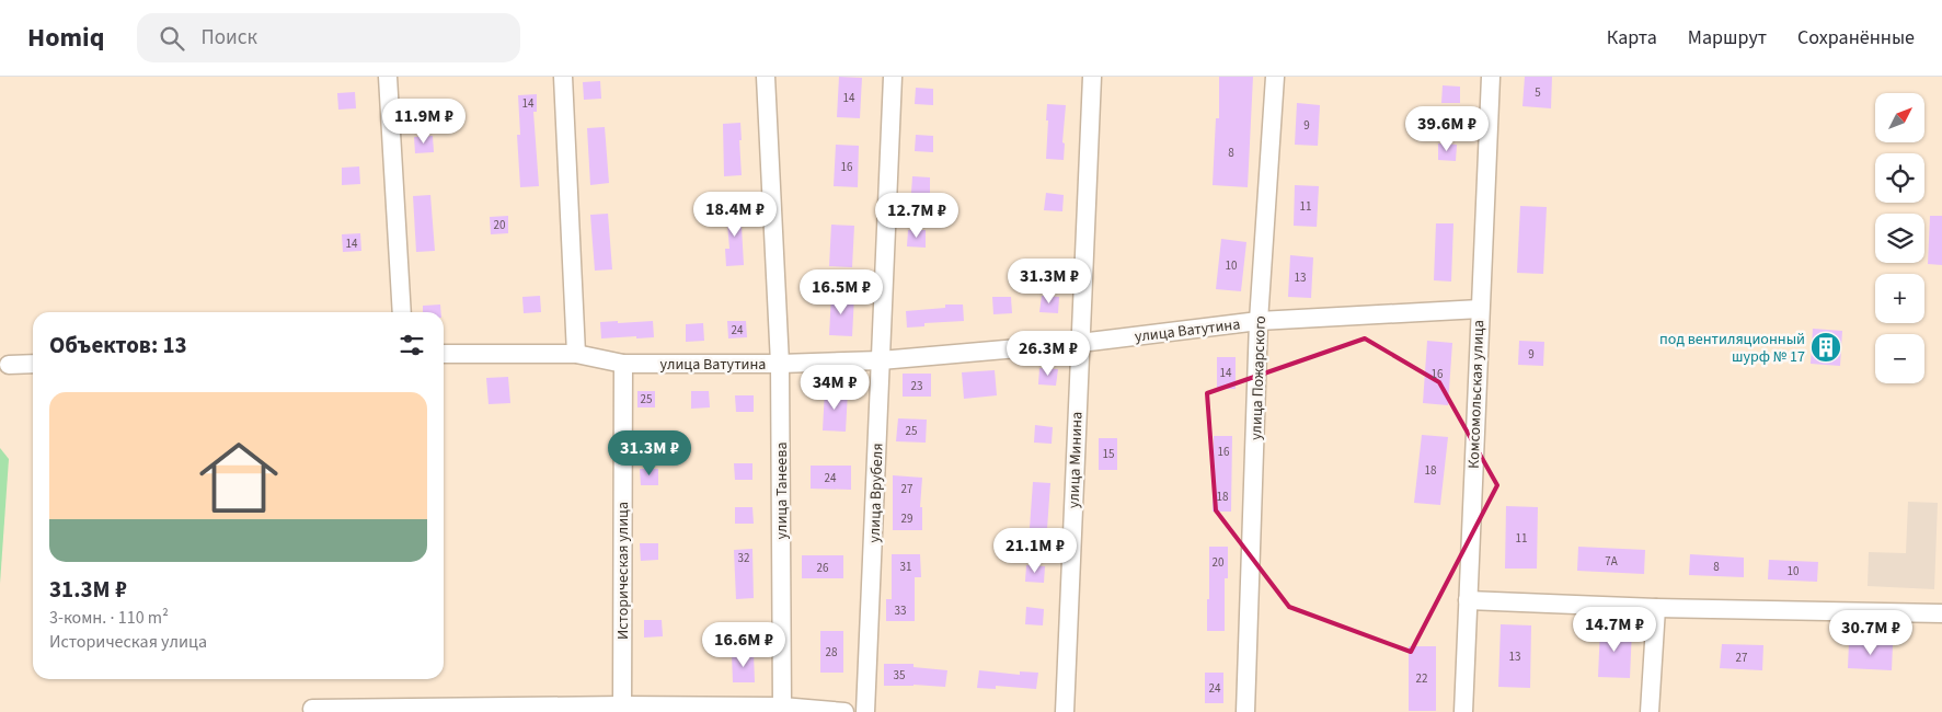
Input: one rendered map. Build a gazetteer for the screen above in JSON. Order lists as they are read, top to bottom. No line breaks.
{"streets":{"street":["улица Ватутина","улица Пожарского","Комсомольская улица","улица Минина","улица Танеева","улица Врубеля","Историческая улица"]},"crossings":[["улица Ватутина","улица Пожарского"],["улица Ватутина","Комсомольская улица"],["улица Ватутина","улица Минина"],["улица Ватутина","улица Танеева"],["улица Ватутина","улица Врубеля"],["улица Ватутина","Историческая улица"]],"places":{"building":["под вентиляционный шурф № 17"]},"house_numbers":["5","14","14","9","8","16","11","20","14","10","13","24","9","14","16","23","25","25","16","15","18","24","27","18","29","11","32","7А","20","31","8","26","10","33","28","13","27","35","22","24"],"north":"top right","page":{"header":"Homiq","search":"Поиск","nav":["Карта","Маршрут","Сохранённые"],"map_buttons":["+","−"],"price":["11.9M ₽","39.6M ₽","18.4M ₽","12.7M ₽","31.3M ₽","16.5M ₽","26.3M ₽","34M ₽","31.3M ₽","21.1M ₽","14.7M ₽","30.7M ₽","16.6M ₽"],"heading":"Объектов: 13","list":[{"name":"31.3M ₽","note":"3-комн. · 110 m² · Историческая улица"}]}}
